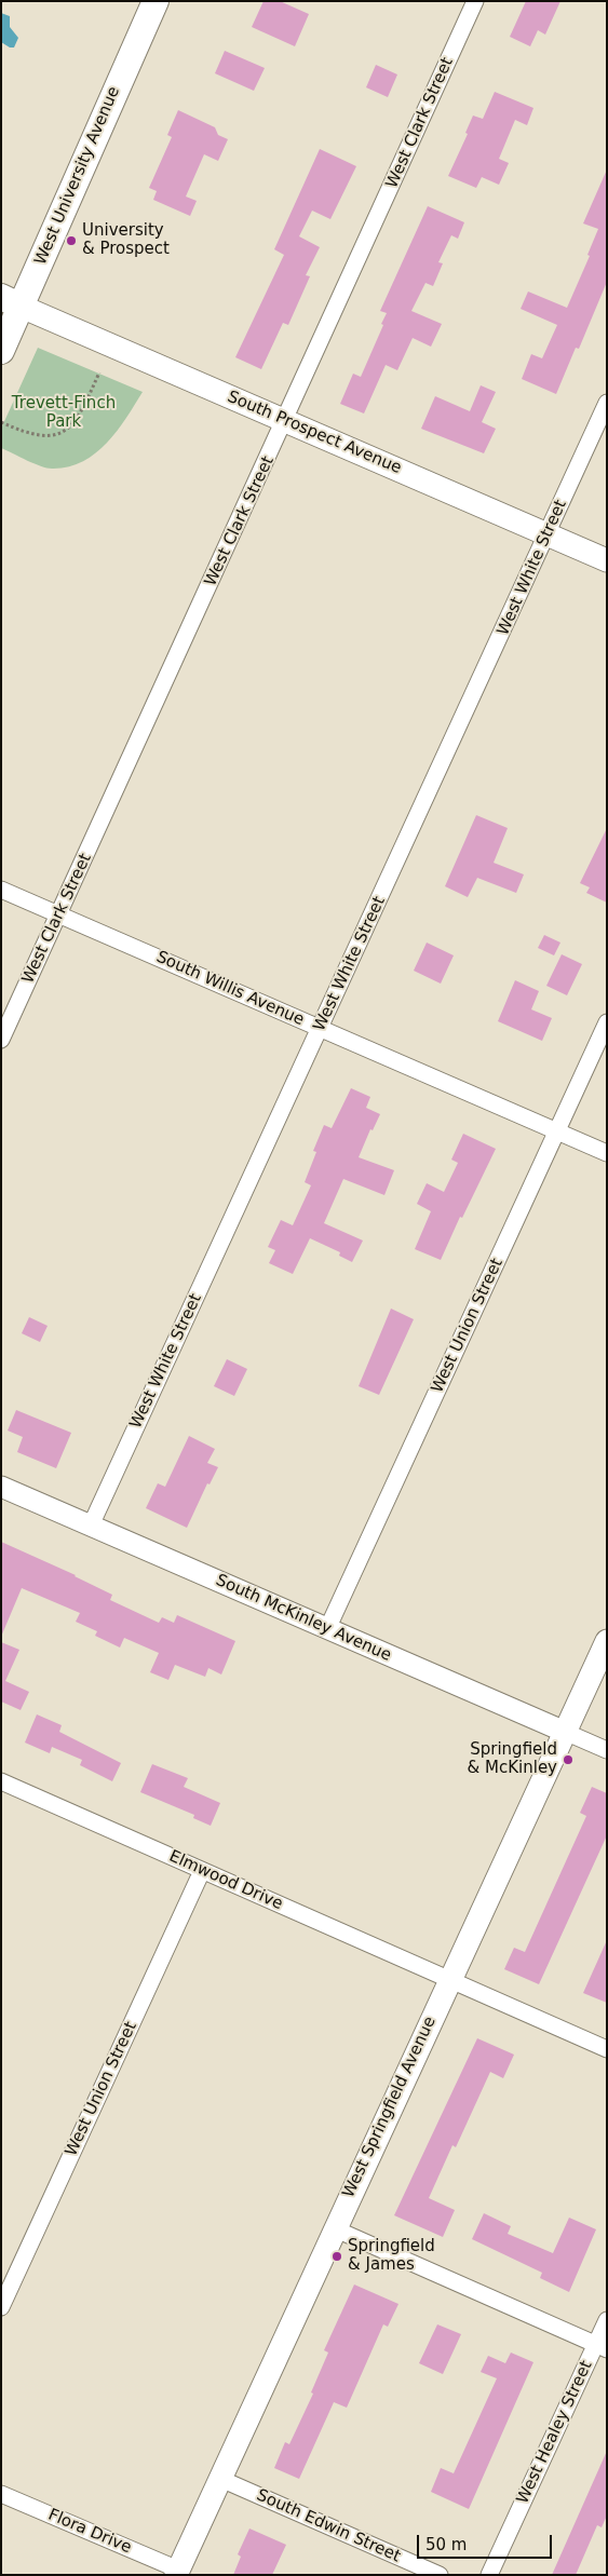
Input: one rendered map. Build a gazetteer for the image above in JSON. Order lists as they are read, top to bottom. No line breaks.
{"streets":{"main road":["West University Avenue","South Prospect Avenue","West Springfield Avenue"],"street":["West Clark Street","West White Street","South Willis Avenue","West Union Street","South McKinley Avenue","Elmwood Drive","West Healey Street","South Edwin Street","Flora Drive"]},"crossings":[["West Clark Street","South Prospect Avenue"],["West Clark Street","South Willis Avenue"],["West University Avenue","South Prospect Avenue"],["South Prospect Avenue","West White Street"],["West White Street","South Willis Avenue"],["West White Street","South McKinley Avenue"],["South Willis Avenue","West Union Street"],["West Union Street","South McKinley Avenue"],["West Union Street","Elmwood Drive"],["South McKinley Avenue","West Springfield Avenue"],["Elmwood Drive","West Springfield Avenue"],["West Springfield Avenue","South Edwin Street"],["West Springfield Avenue","Flora Drive"]],"parks":["Trevett-Finch Park"],"places":["University & Prospect","Springfield & McKinley","Springfield & James"],"scale_bar":"50 m"}
